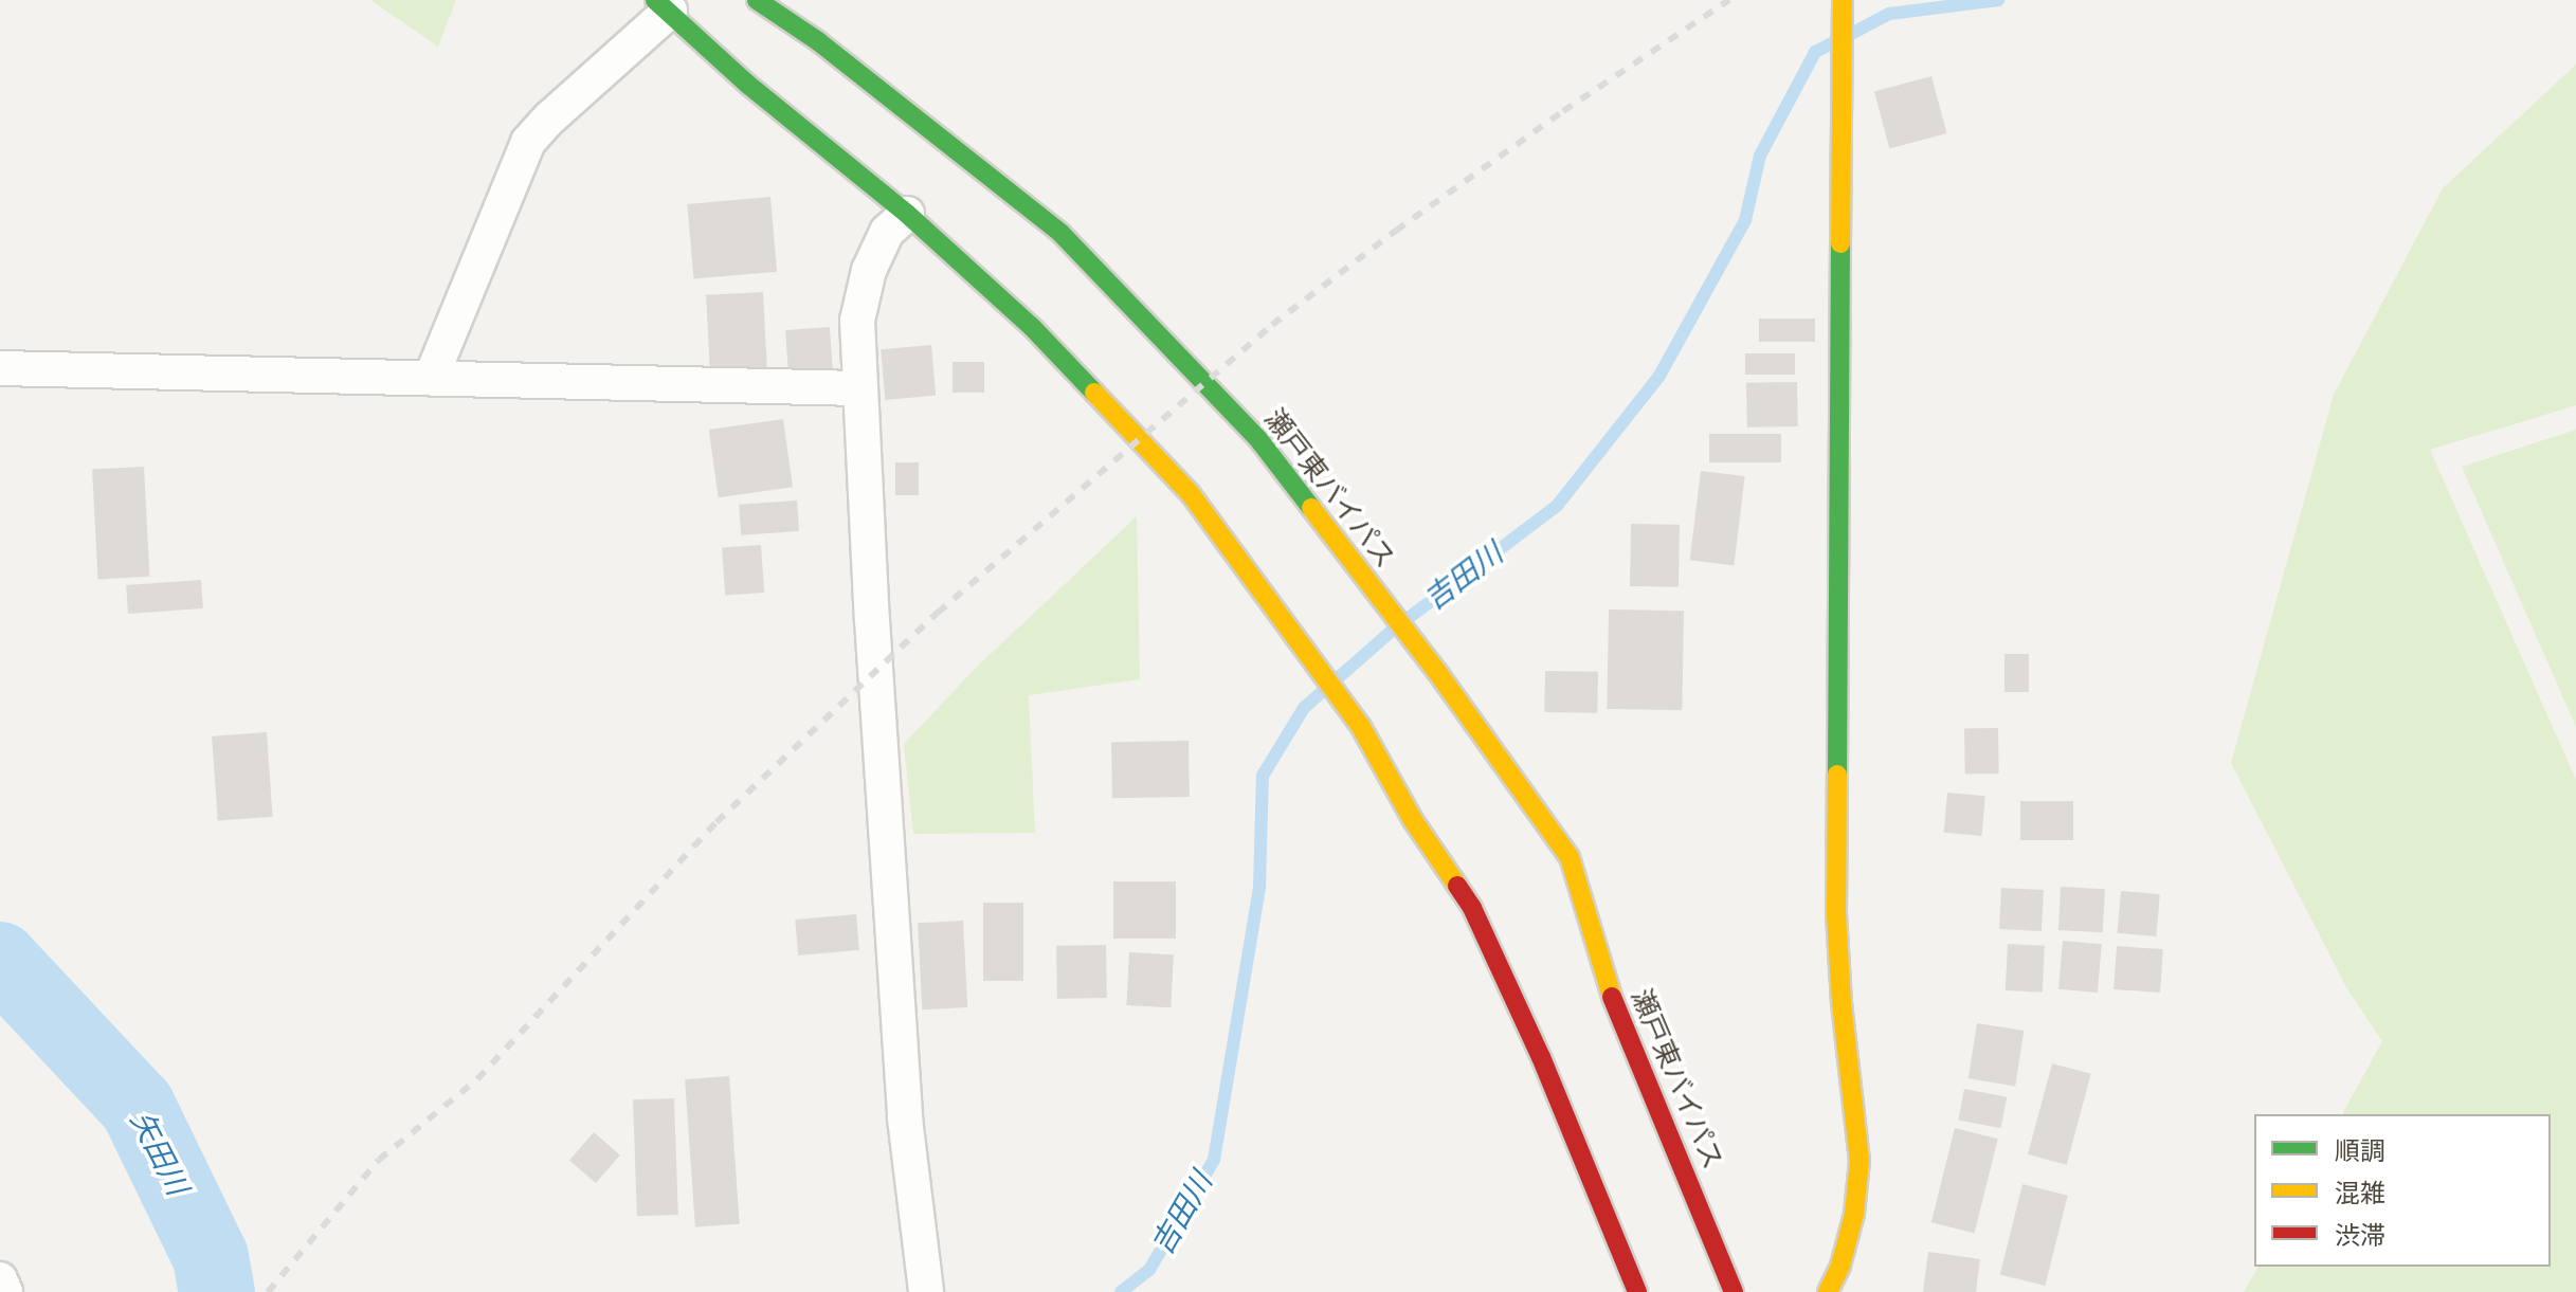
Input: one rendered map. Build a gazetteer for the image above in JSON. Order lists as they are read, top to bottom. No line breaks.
{"streets":{"main road":["瀬戸東バイパス"]},"water":["吉田川","矢田川"],"legend":["順調","混雑","渋滞"]}
